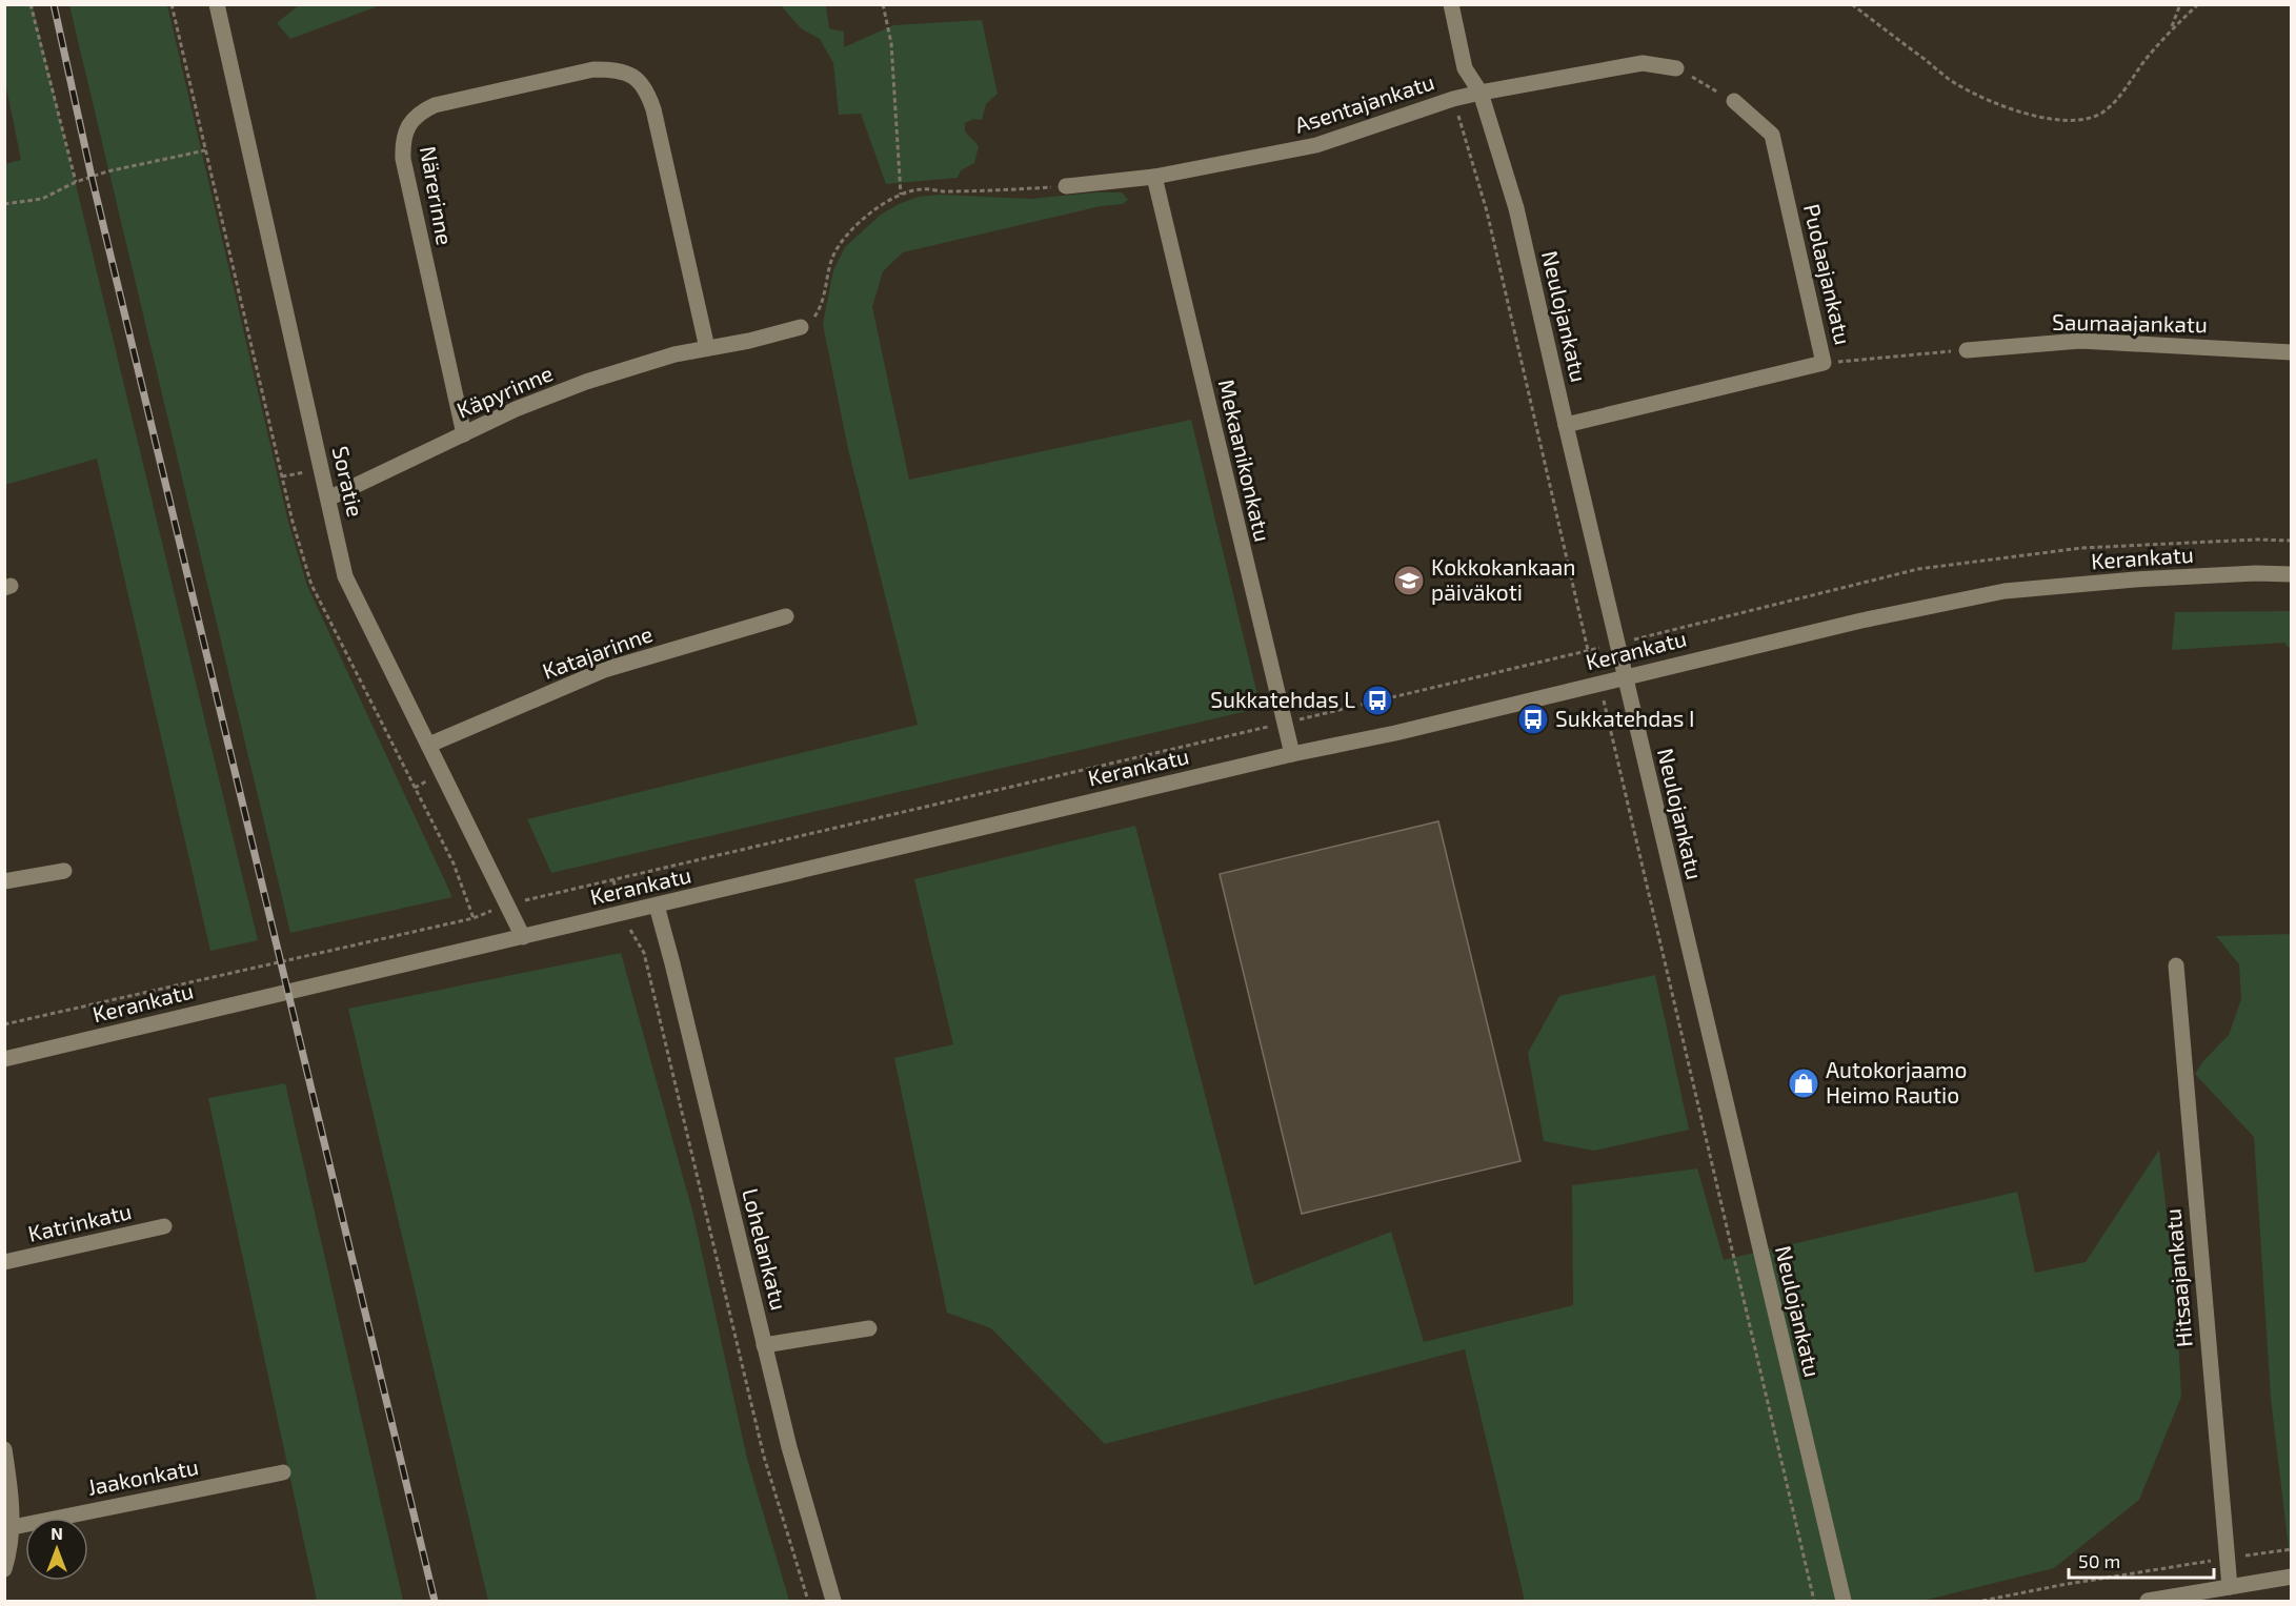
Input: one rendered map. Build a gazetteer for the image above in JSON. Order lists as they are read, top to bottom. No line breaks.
{"streets":{"street":["Asentajankatu","Närerinne","Puolaajankatu","Neulojankatu","Saumaajankatu","Käpyrinne","Mekaanikonkatu","Soratie","Kerankatu","Katajarinne","Katrinkatu","Lohelankatu","Hitsaajankatu","Jaakonkatu"]},"crossings":[["Asentajankatu","Neulojankatu"],["Asentajankatu","Mekaanikonkatu"],["Närerinne","Käpyrinne"],["Puolaajankatu","Neulojankatu"],["Neulojankatu","Kerankatu"],["Käpyrinne","Soratie"],["Mekaanikonkatu","Kerankatu"],["Soratie","Kerankatu"],["Soratie","Katajarinne"],["Kerankatu","Lohelankatu"]],"places":{"school or university":["Kokkokankaan päiväkoti"],"bus stop":["Sukkatehdas L","Sukkatehdas I"],"shop":["Autokorjaamo Heimo Rautio"]},"scale_bar":"50 m","north":"top"}
